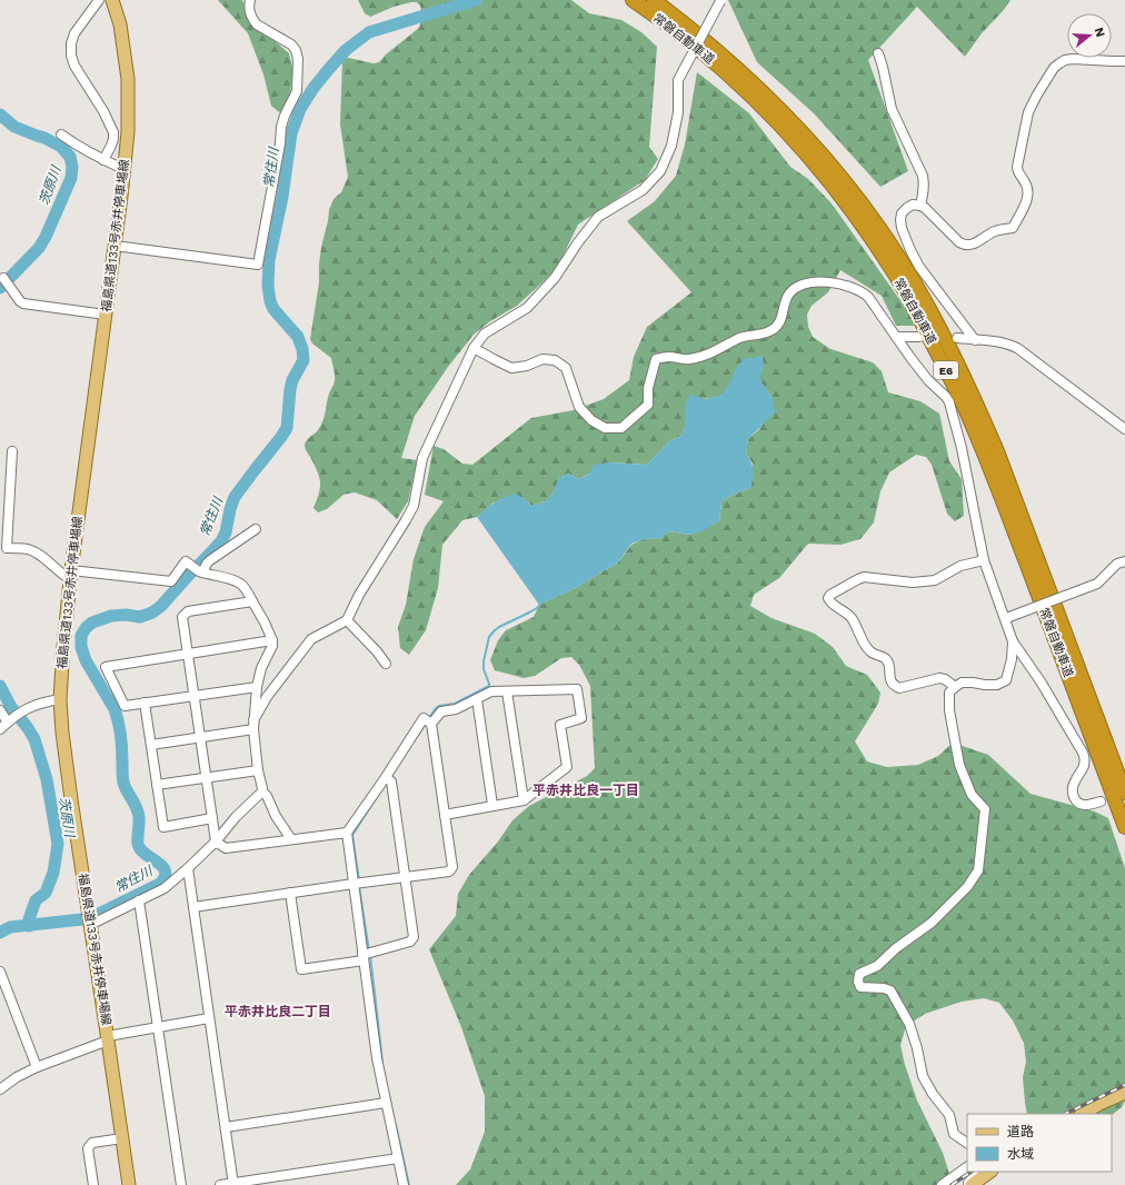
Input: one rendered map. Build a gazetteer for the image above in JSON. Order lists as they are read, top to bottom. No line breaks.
{"streets":{"highway":["常磐自動車道","E6"],"main road":["福島県道133号赤井停車場線"]},"districts":["平赤井比良一丁目","平赤井比良二丁目"],"water":["常住川","茨原川"],"legend":["道路","水域"],"north":"right"}
